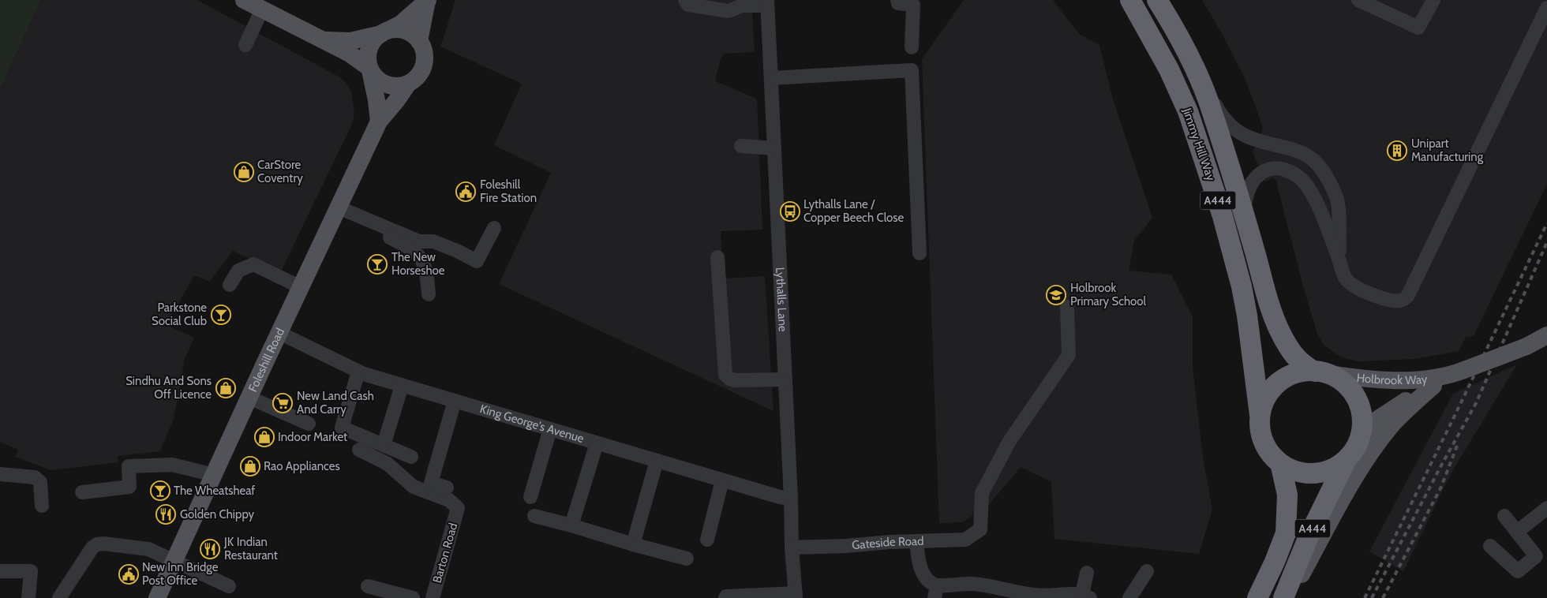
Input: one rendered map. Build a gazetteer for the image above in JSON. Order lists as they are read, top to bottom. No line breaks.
{"streets":{"highway":["Jimmy Hill Way","A444"],"main road":["Foleshill Road","Holbrook Way"],"street":["Lythalls Lane","King George's Avenue","Gateside Road","Barton Road"]},"crossings":[["Jimmy Hill Way","A444"],["Jimmy Hill Way","Holbrook Way"],["A444","Holbrook Way"],["Lythalls Lane","King George's Avenue"],["Lythalls Lane","Gateside Road"],["Foleshill Road","King George's Avenue"]],"places":{"building":["Unipart Manufacturing"],"shop":["CarStore Coventry","Sindhu And Sons Off Licence","Indoor Market","Rao Appliances"],"public building":["Foleshill Fire Station","New Inn Bridge Post Office"],"bus stop":["Lythalls Lane / Copper Beech Close"],"bar":["The New Horseshoe","Parkstone Social Club","The Wheatsheaf"],"school or university":["Holbrook Primary School"],"supermarket":["New Land Cash And Carry"],"restaurant":["Golden Chippy","JK Indian Restaurant"]}}
